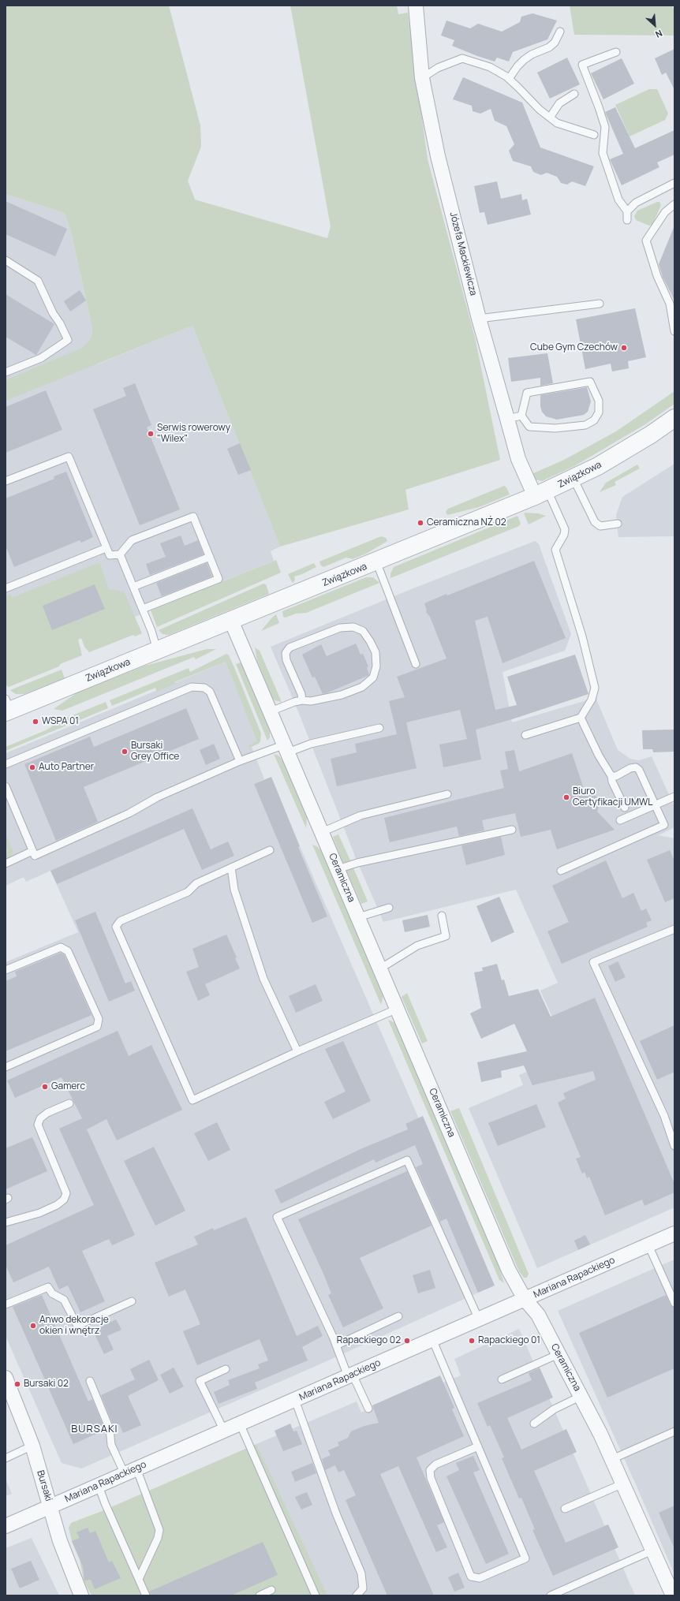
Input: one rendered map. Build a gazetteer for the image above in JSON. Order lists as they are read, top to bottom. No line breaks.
{"streets":{"street":["Józefa Mackiewicza","Związkowa","Ceramiczna","Mariana Rapackiego","Bursaki"]},"crossings":[["Józefa Mackiewicza","Związkowa"],["Związkowa","Ceramiczna"],["Ceramiczna","Mariana Rapackiego"],["Mariana Rapackiego","Bursaki"]],"districts":["BURSAKI"],"places":["Cube Gym Czechów","Serwis rowerowy \"Wilex\"","Ceramiczna NŻ 02","WSPA 01","Bursaki Grey Office","Auto Partner","Biuro Certyfikacji UMWL","Gamerc","Anwo dekoracje okien i wnętrz","Rapackiego 02","Rapackiego 01","Bursaki 02"],"north":"bottom right"}
